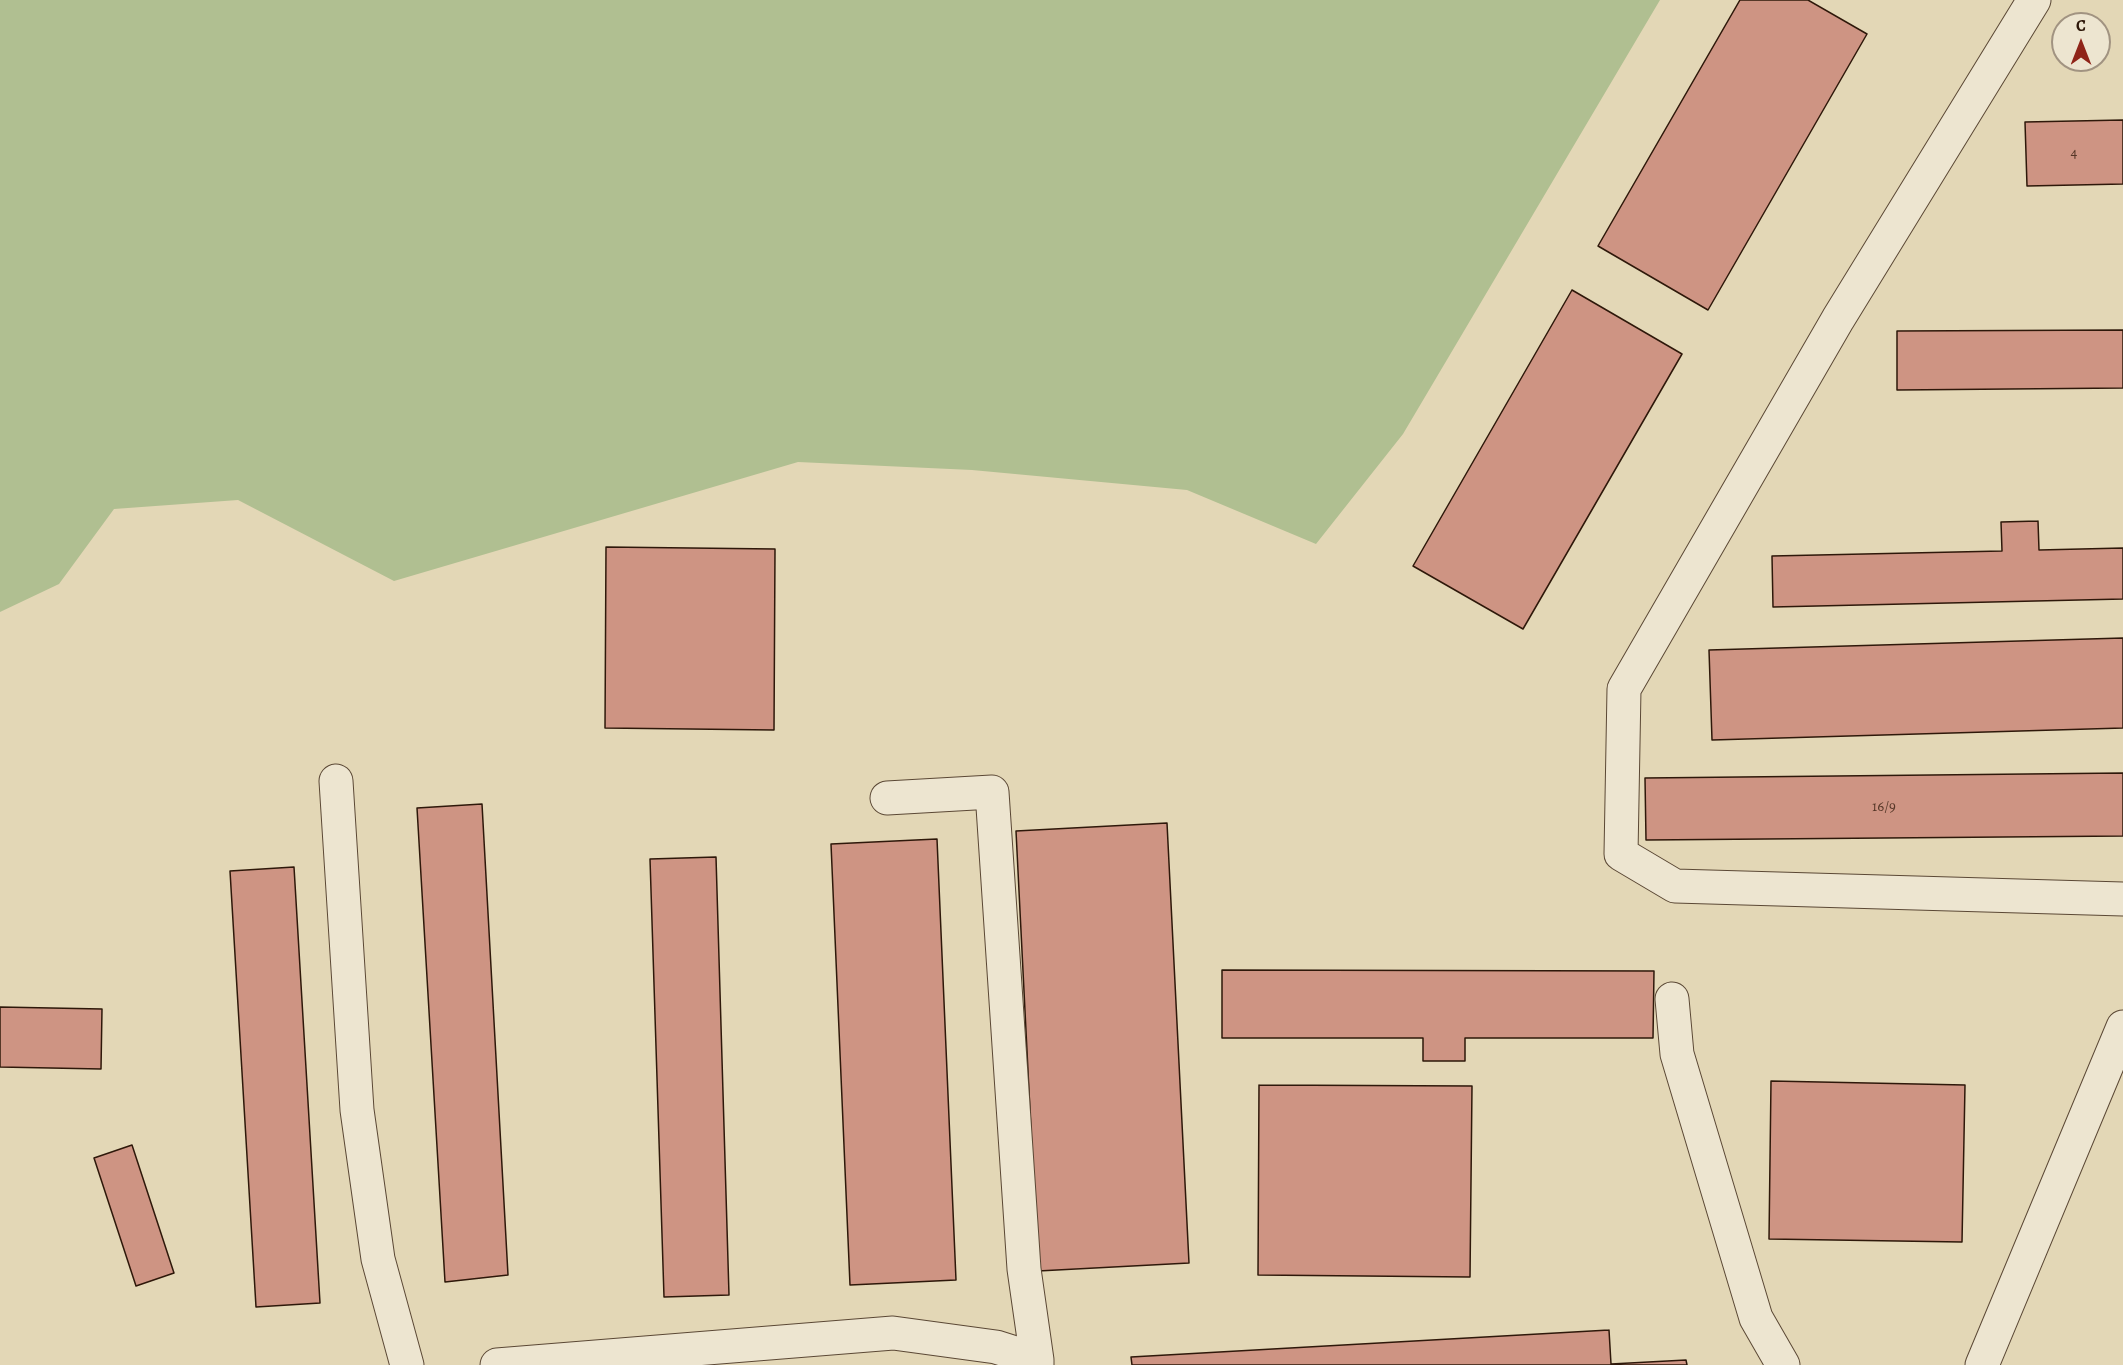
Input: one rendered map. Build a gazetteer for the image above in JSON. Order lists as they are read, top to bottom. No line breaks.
{"house_numbers":["4","16/9"],"north":"top"}
